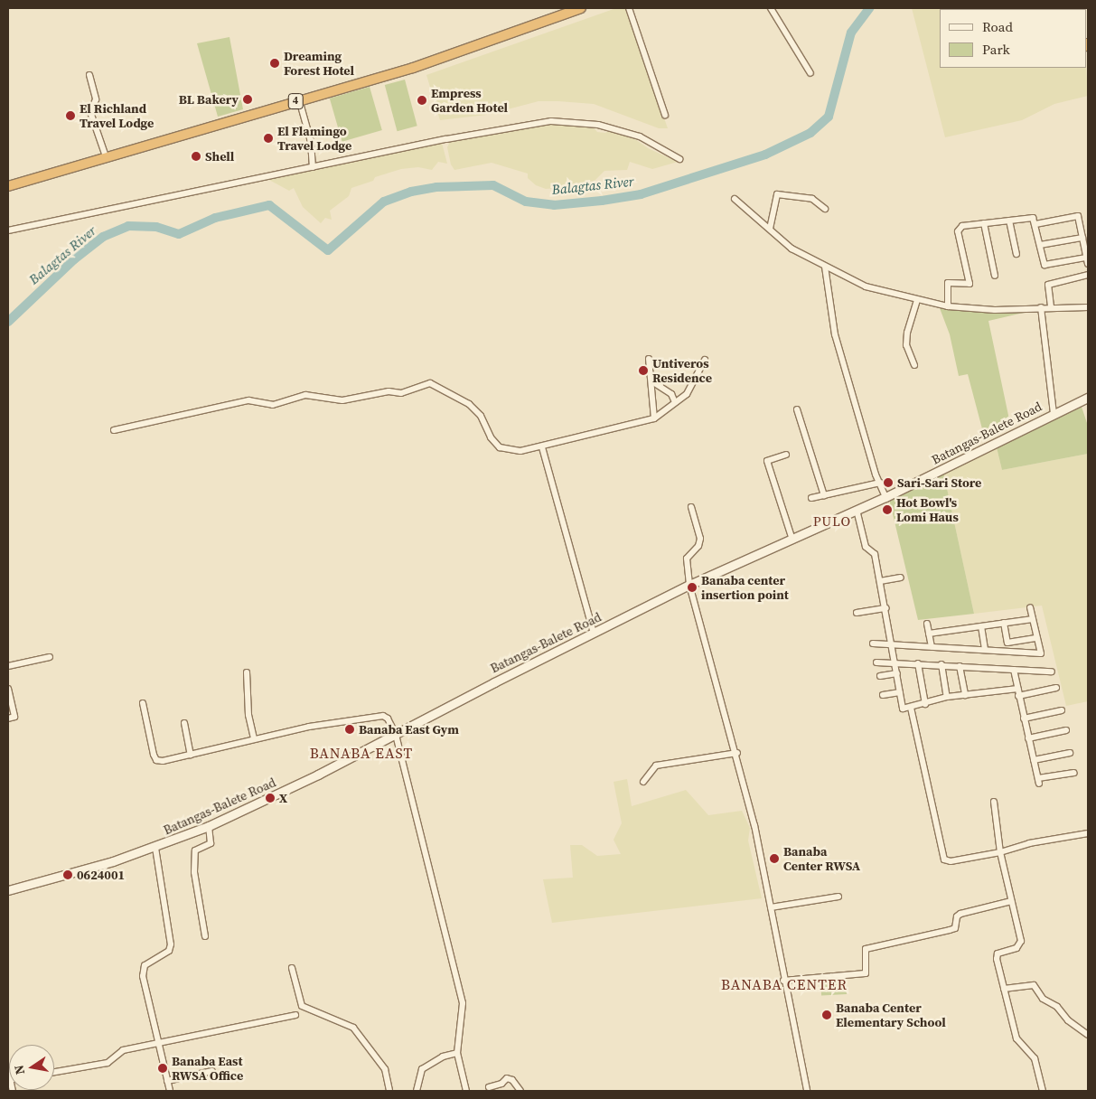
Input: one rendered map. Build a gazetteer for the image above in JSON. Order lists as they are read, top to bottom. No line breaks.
{"streets":{"highway":["4"],"main road":["Batangas-Balete Road"]},"districts":["PULO","BANABA EAST","BANABA CENTER"],"water":["Balagtas River"],"places":["Dreaming Forest Hotel","BL Bakery","Empress Garden Hotel","El Richland Travel Lodge","El Flamingo Travel Lodge","Shell","Untiveros Residence","Sari-Sari Store","Hot Bowl's Lomi Haus","Banaba center insertion point","Banaba East Gym","X","Banaba Center RWSA","0624001","Banaba Center Elementary School","Banaba East RWSA Office"],"legend":["Road","Park"],"north":"left"}
